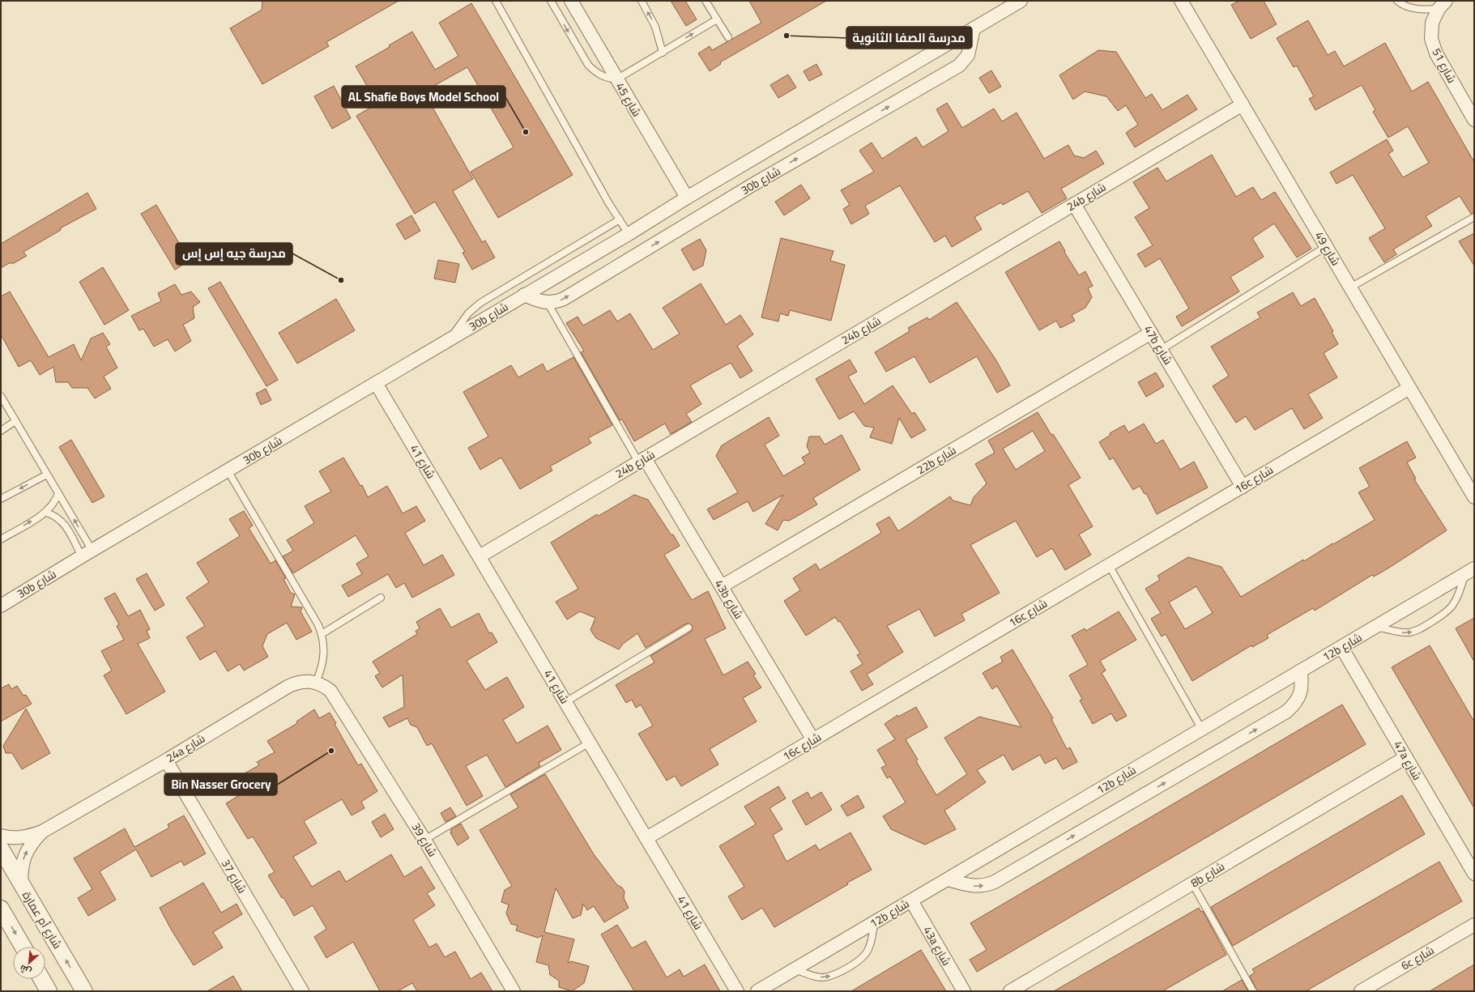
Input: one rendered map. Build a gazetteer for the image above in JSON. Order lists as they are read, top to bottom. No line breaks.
{"streets":{"street":["شارع 51","شارع 45","30b شارع","24b شارع","شارع 49","47b شارع","22b شارع","شارع 41","16c شارع","43b شارع","12b شارع","24a شارع","47a شارع","شارع 39","8b شارع","شارع 37","شارع أم عمارة","43a شارع","6c شارع"]},"crossings":[["شارع 45","30b شارع"],["30b شارع","شارع 41"],["24b شارع","شارع 49"],["24b شارع","47b شارع"],["24b شارع","شارع 41"],["24b شارع","43b شارع"],["شارع 49","16c شارع"],["47b شارع","22b شارع"],["47b شارع","16c شارع"],["22b شارع","43b شارع"],["شارع 41","16c شارع"],["16c شارع","43b شارع"],["12b شارع","47a شارع"],["12b شارع","43a شارع"],["24a شارع","شارع 39"],["24a شارع","شارع 37"],["24a شارع","شارع أم عمارة"],["47a شارع","8b شارع"]],"places":["مدرسة الصفا الثانوية","AL Shafie Boys Model School","مدرسة جيه إس إس","Bin Nasser Grocery"],"north":"bottom left"}
